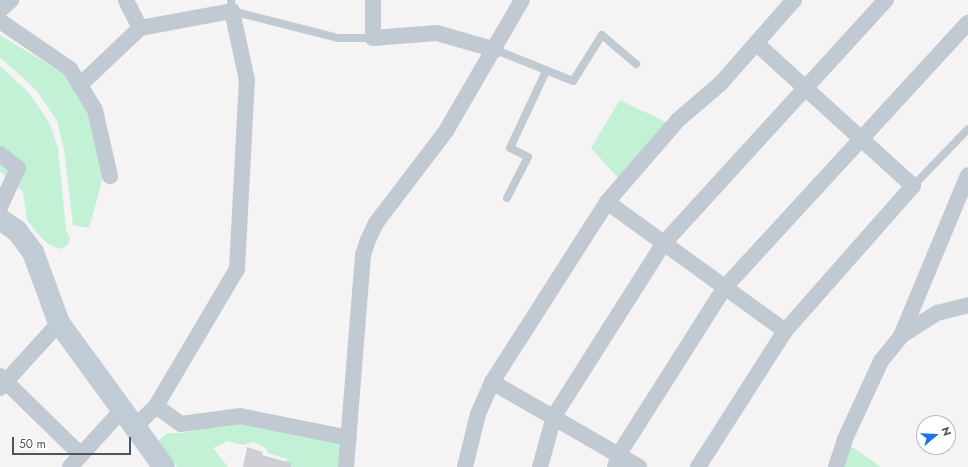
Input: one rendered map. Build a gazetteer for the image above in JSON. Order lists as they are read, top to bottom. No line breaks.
{"scale_bar":"50 m","north":"right"}
